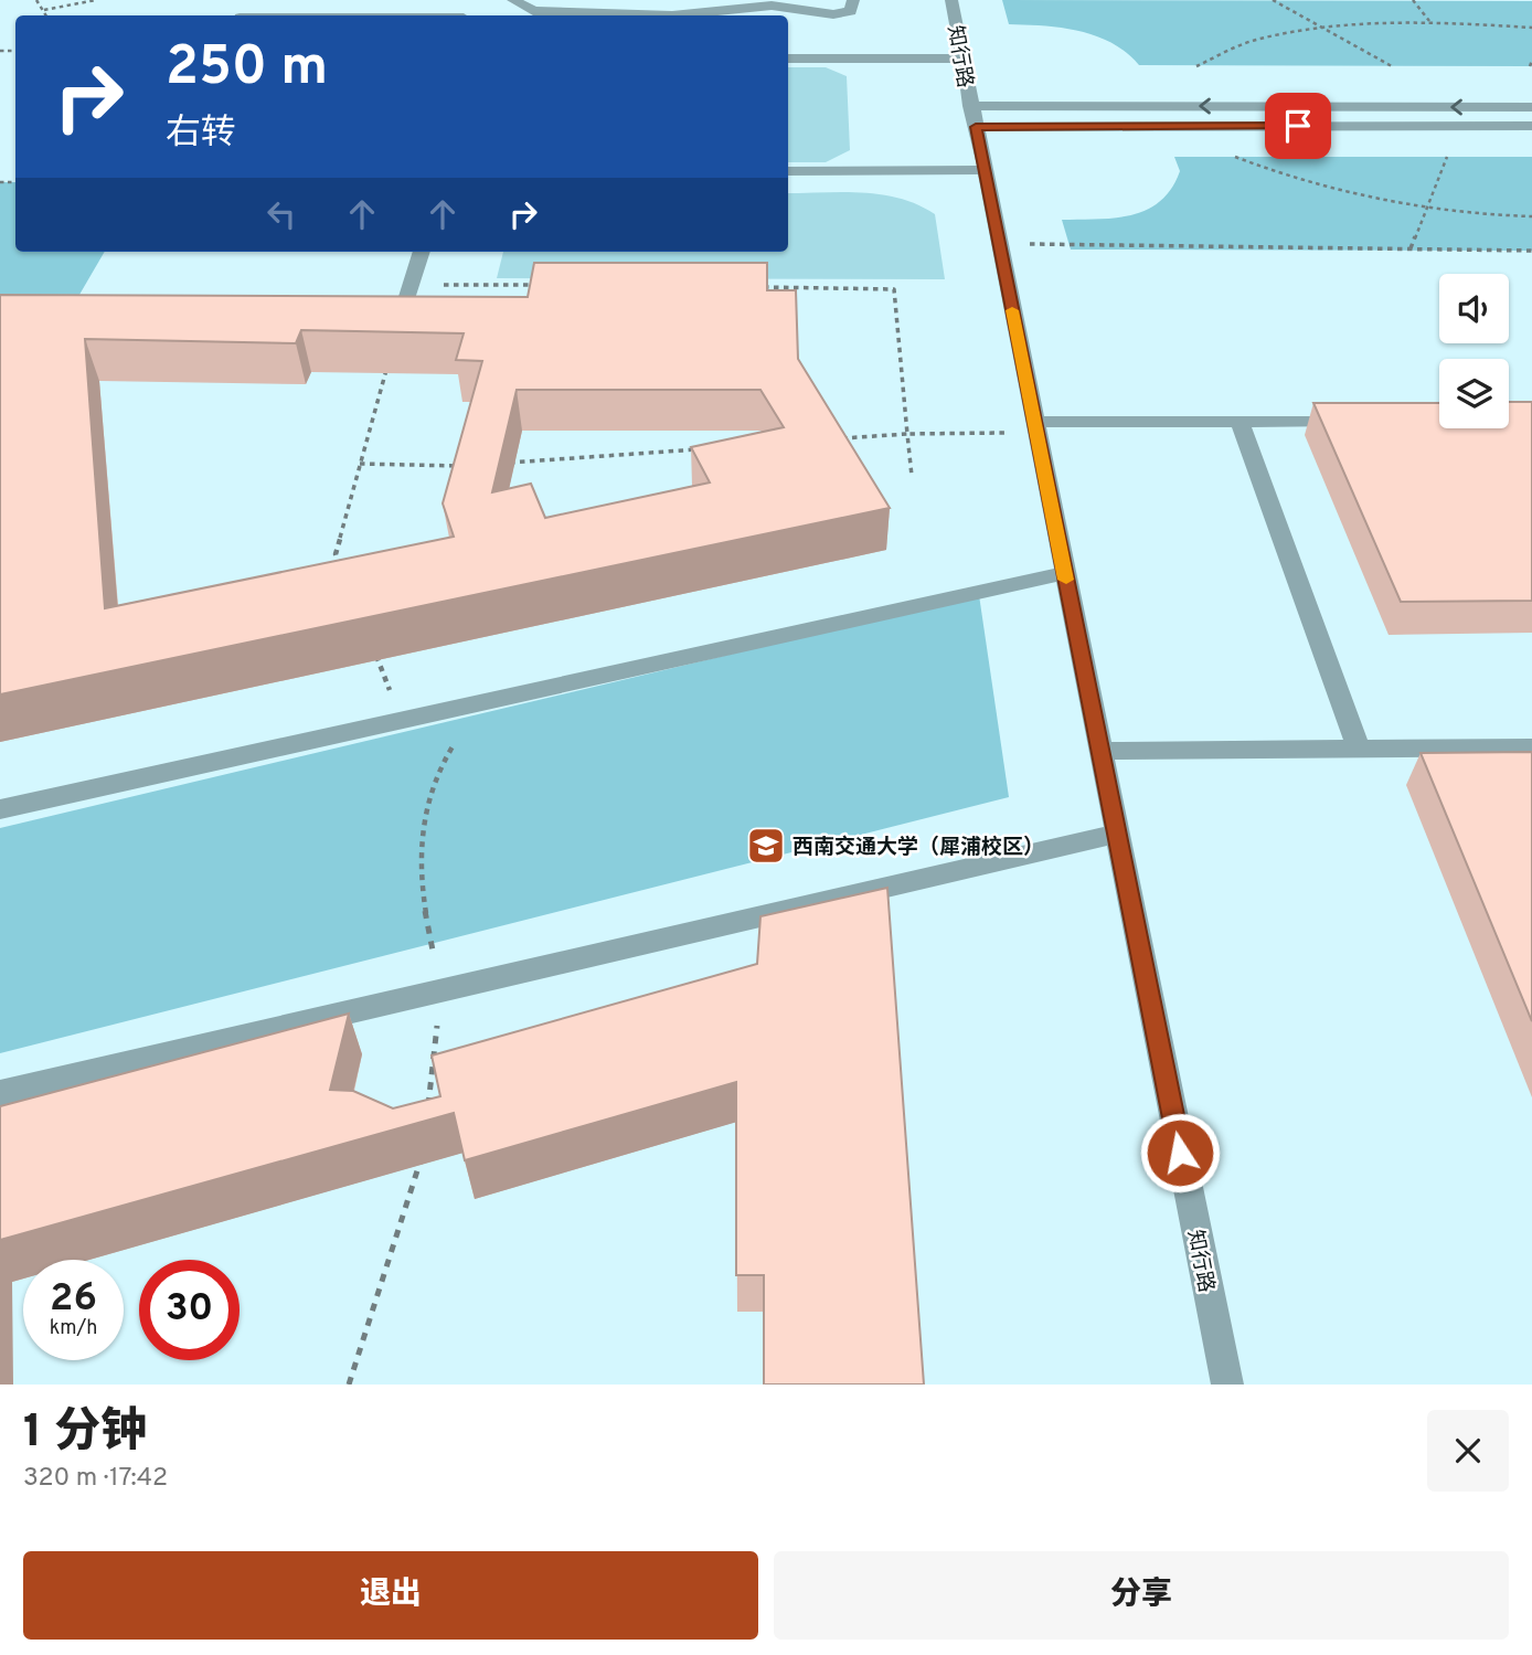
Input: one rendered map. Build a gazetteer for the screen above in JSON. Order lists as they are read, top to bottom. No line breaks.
{"streets":{"street":["知行路"]},"places":{"school or university":["西南交通大学（犀浦校区）"]},"page":{"turn":["250 m","右转"],"speed":"26 km/h","limit":"30","heading":["1 分钟","320 m · 17:42"],"buttons":["退出","分享"]}}
